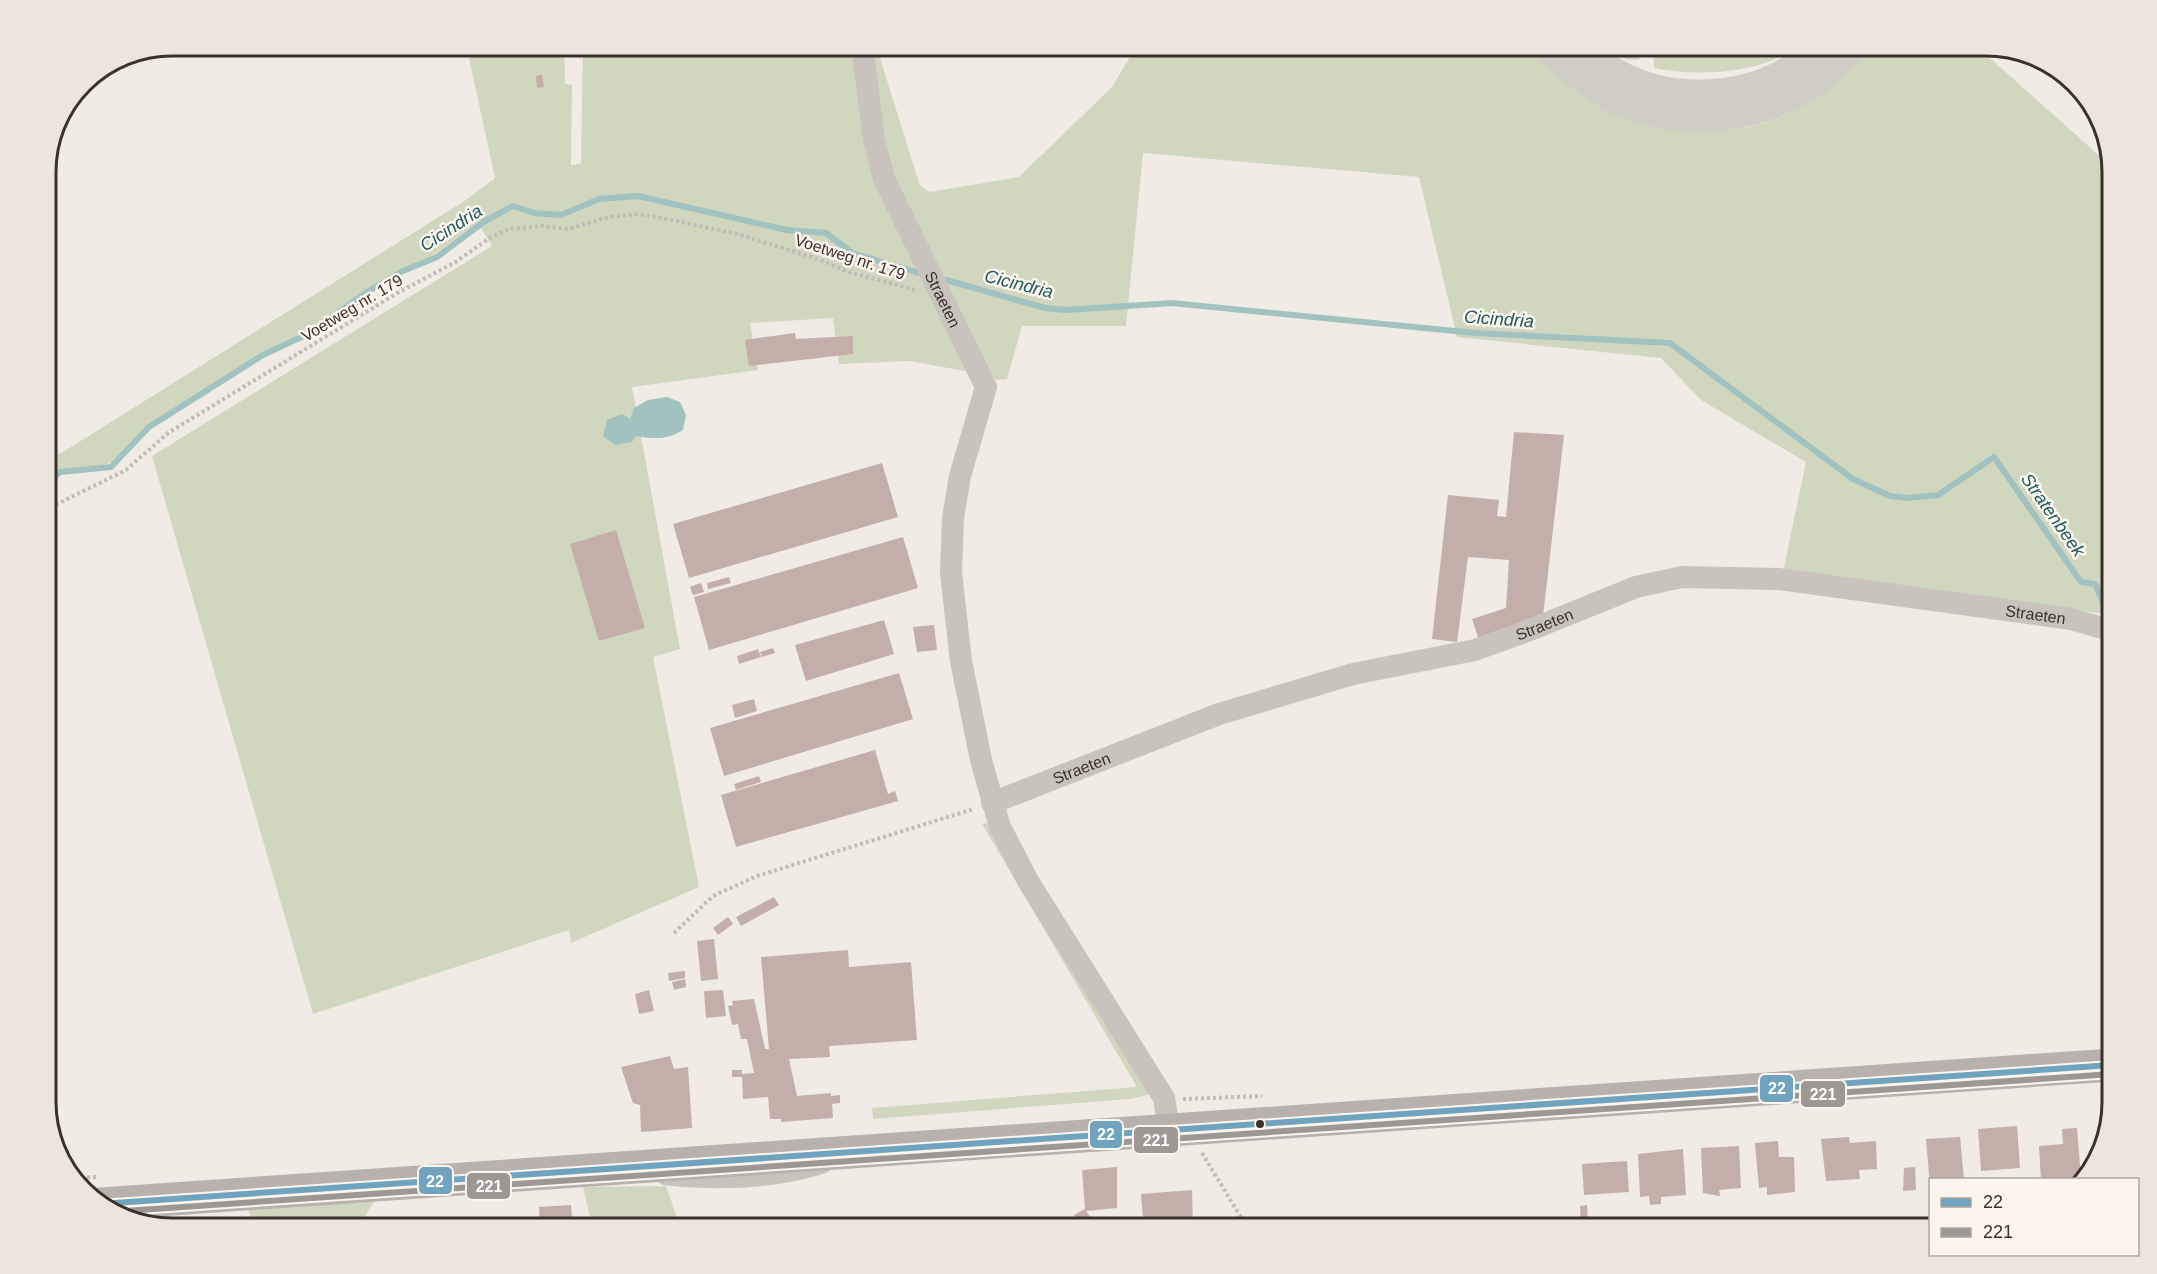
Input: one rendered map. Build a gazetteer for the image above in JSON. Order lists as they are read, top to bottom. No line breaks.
{"streets":{"street":["Straeten"],"path":["Voetweg nr. 179"]},"crossings":[["Voetweg nr. 179","Straeten"]],"water":["Cicindria","Stratenbeek"],"lines":["transit line 22","transit line 221"],"legend":["22","221"]}
